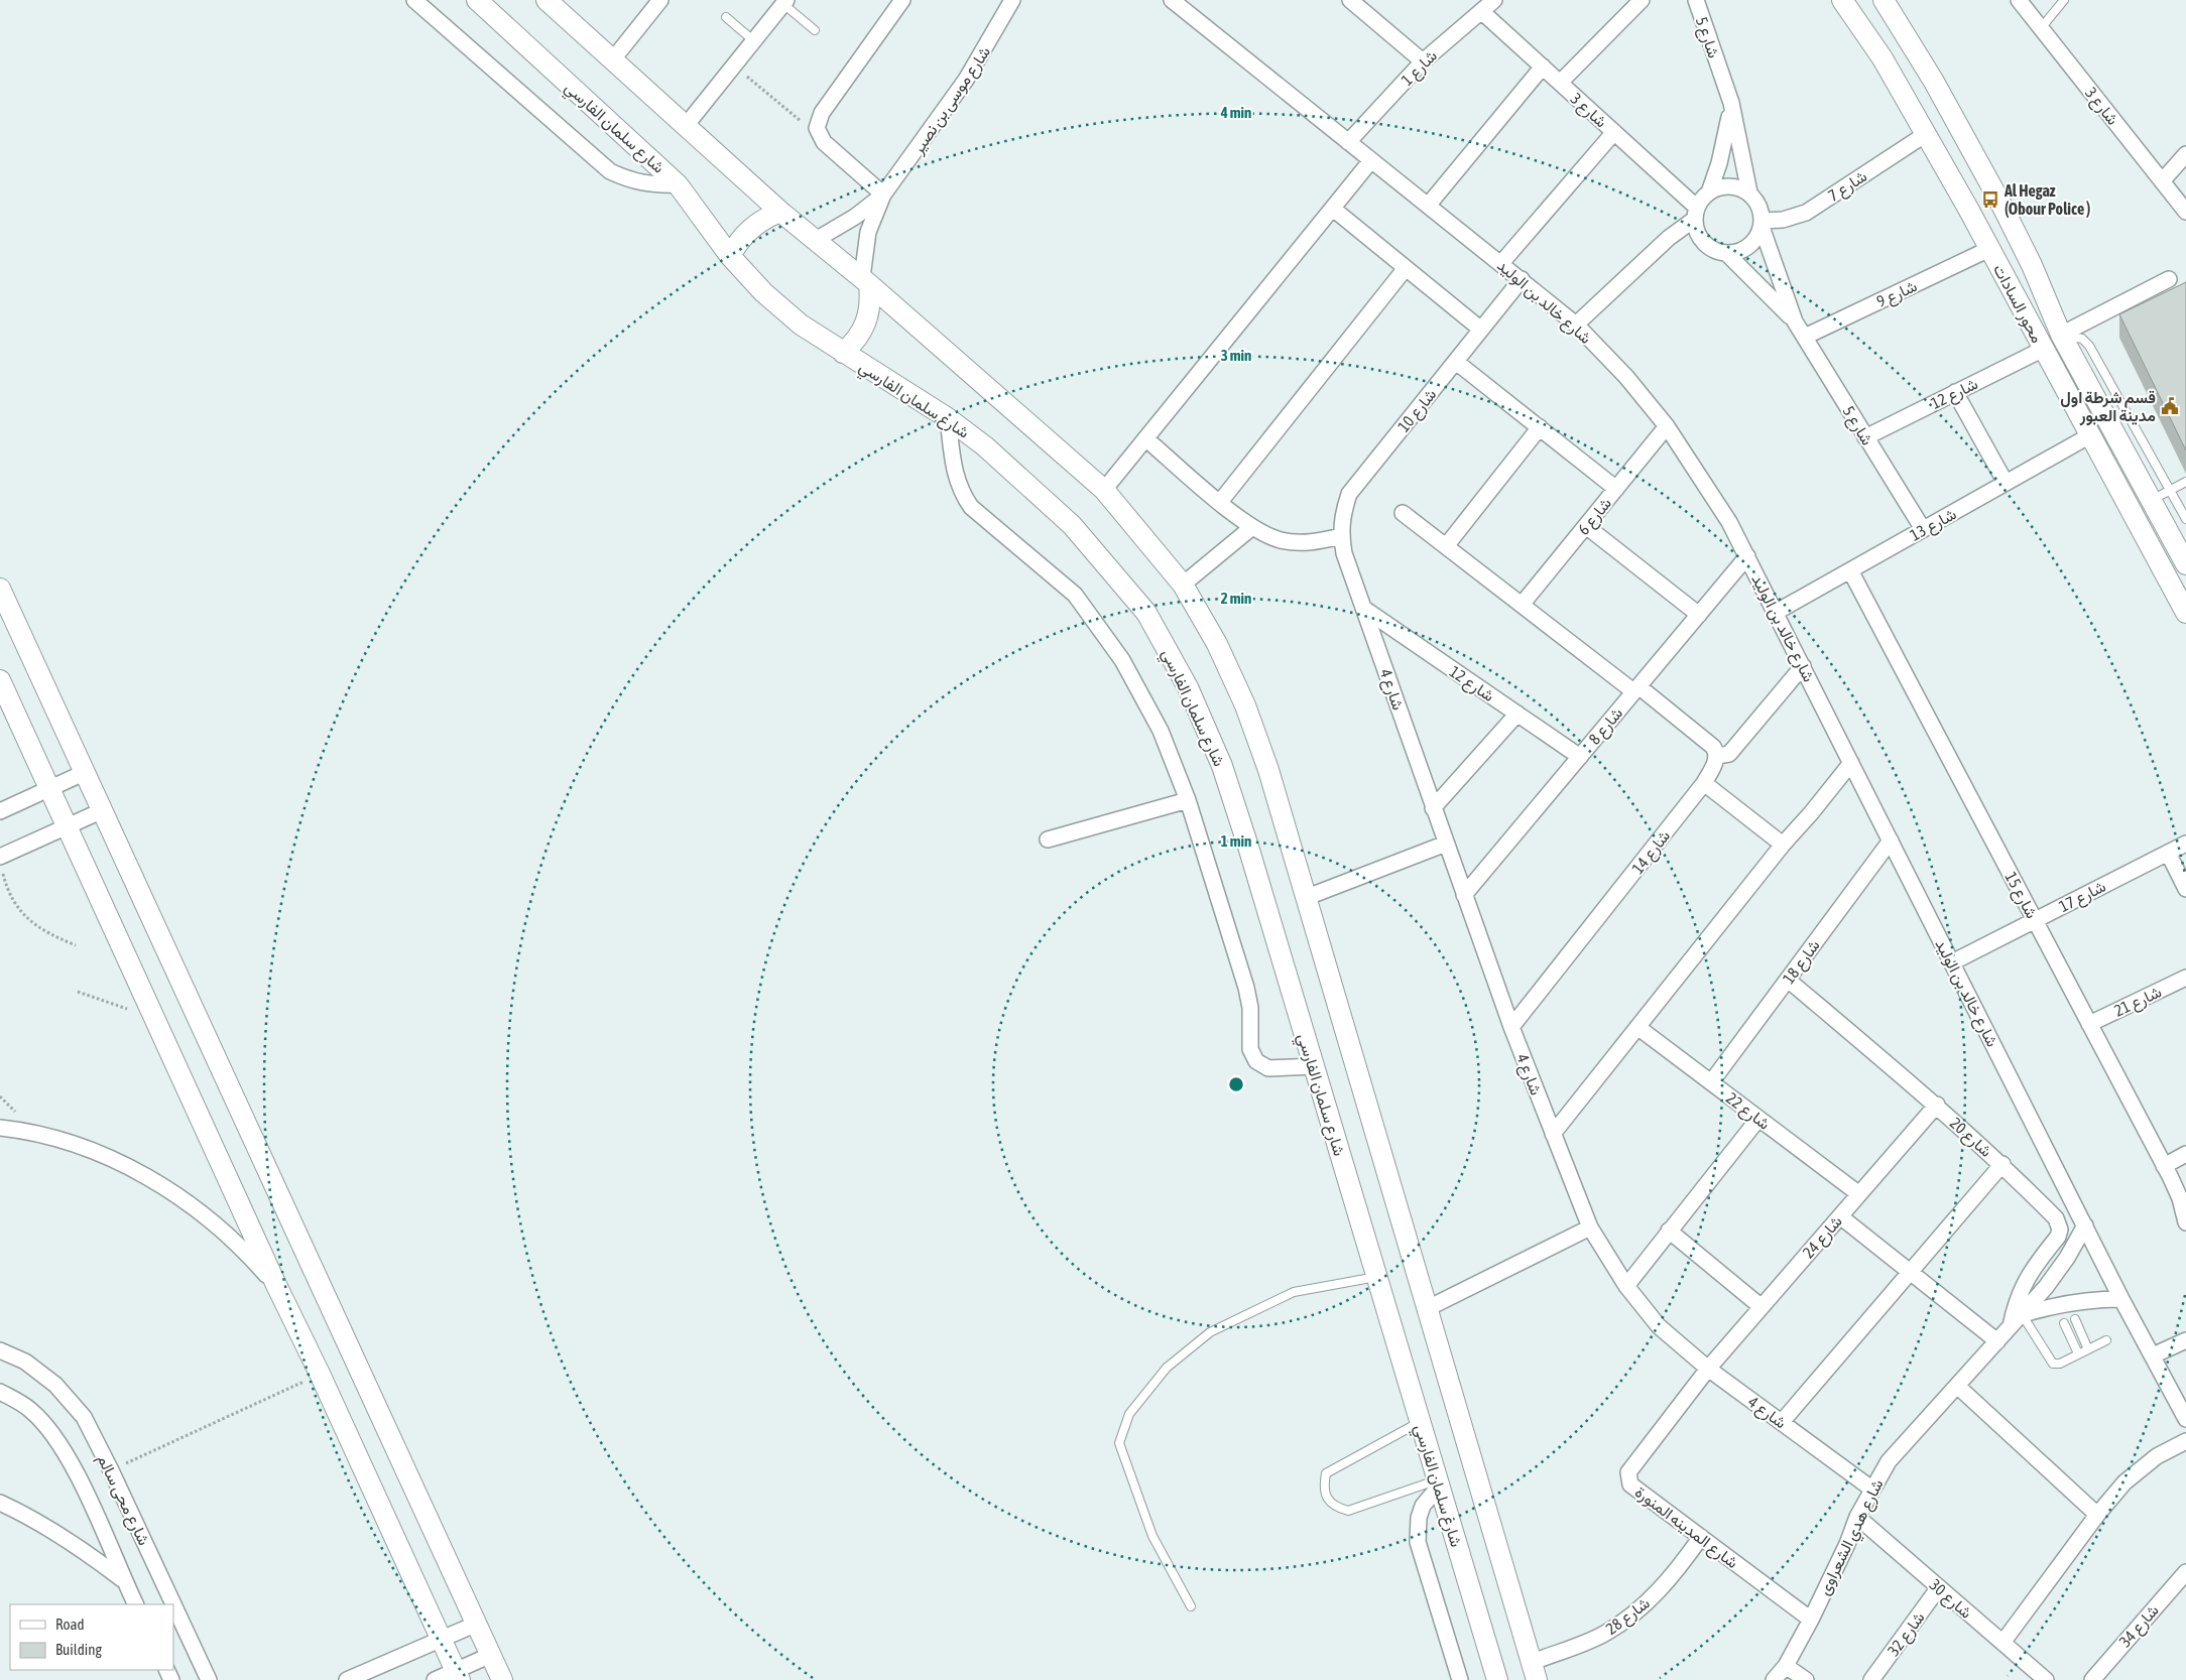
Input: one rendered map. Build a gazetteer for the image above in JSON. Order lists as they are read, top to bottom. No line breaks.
{"streets":{"street":["شارع 5","شارع 1","شارع موسى بن نصير","شارع 3","شارع سلمان الفارسي","شارع 7","شارع 9","شارع خالد بن الوليد","محور السادات","شارع 12","شارع 10","شارع 6","شارع 13","شارع 4","شارع 8","شارع 14","شارع 15","شارع 17","شارع 18","شارع 21","شارع 22","شارع 20","شارع 24","شارع محى سالم","شارع المدينه المنورة","شارع هدي الشعراوى","شارع 30","شارع 28","شارع 34","شارع 32"]},"crossings":[["شارع 5","شارع 3"],["شارع 5","شارع 7"],["شارع 5","شارع 9"],["شارع 5","شارع 12"],["شارع 5","شارع 13"],["شارع 1","شارع 3"],["شارع 1","شارع خالد بن الوليد"],["شارع 3","شارع 7"],["شارع 7","محور السادات"],["شارع 9","محور السادات"],["شارع خالد بن الوليد","شارع 10"],["شارع خالد بن الوليد","شارع 6"],["شارع خالد بن الوليد","شارع 13"],["شارع خالد بن الوليد","شارع 8"],["شارع خالد بن الوليد","شارع 17"],["شارع خالد بن الوليد","شارع 18"],["شارع خالد بن الوليد","شارع هدي الشعراوى"],["محور السادات","شارع 12"],["محور السادات","شارع 13"],["شارع 12","شارع 4"],["شارع 12","شارع 8"],["شارع 10","شارع 4"],["شارع 13","شارع 15"],["شارع 4","شارع 8"],["شارع 4","شارع 14"],["شارع 4","شارع 24"],["شارع 4","شارع المدينه المنورة"],["شارع 4","شارع هدي الشعراوى"],["شارع 15","شارع 17"],["شارع 15","شارع 21"],["شارع 18","شارع 22"],["شارع 18","شارع 20"],["شارع 22","شارع 24"],["شارع 20","شارع 24"],["شارع 20","شارع هدي الشعراوى"],["شارع 24","شارع المدينه المنورة"],["شارع المدينه المنورة","شارع هدي الشعراوى"],["شارع المدينه المنورة","شارع 28"],["شارع هدي الشعراوى","شارع 30"],["شارع 30","شارع 32"]],"places":{"bus stop":["Al Hegaz (Obour Police )"],"public building":["قسم شرطة اول مدينة العبور"]},"legend":["Road","Building"],"rings":["4 min","3 min","2 min","1 min"]}
